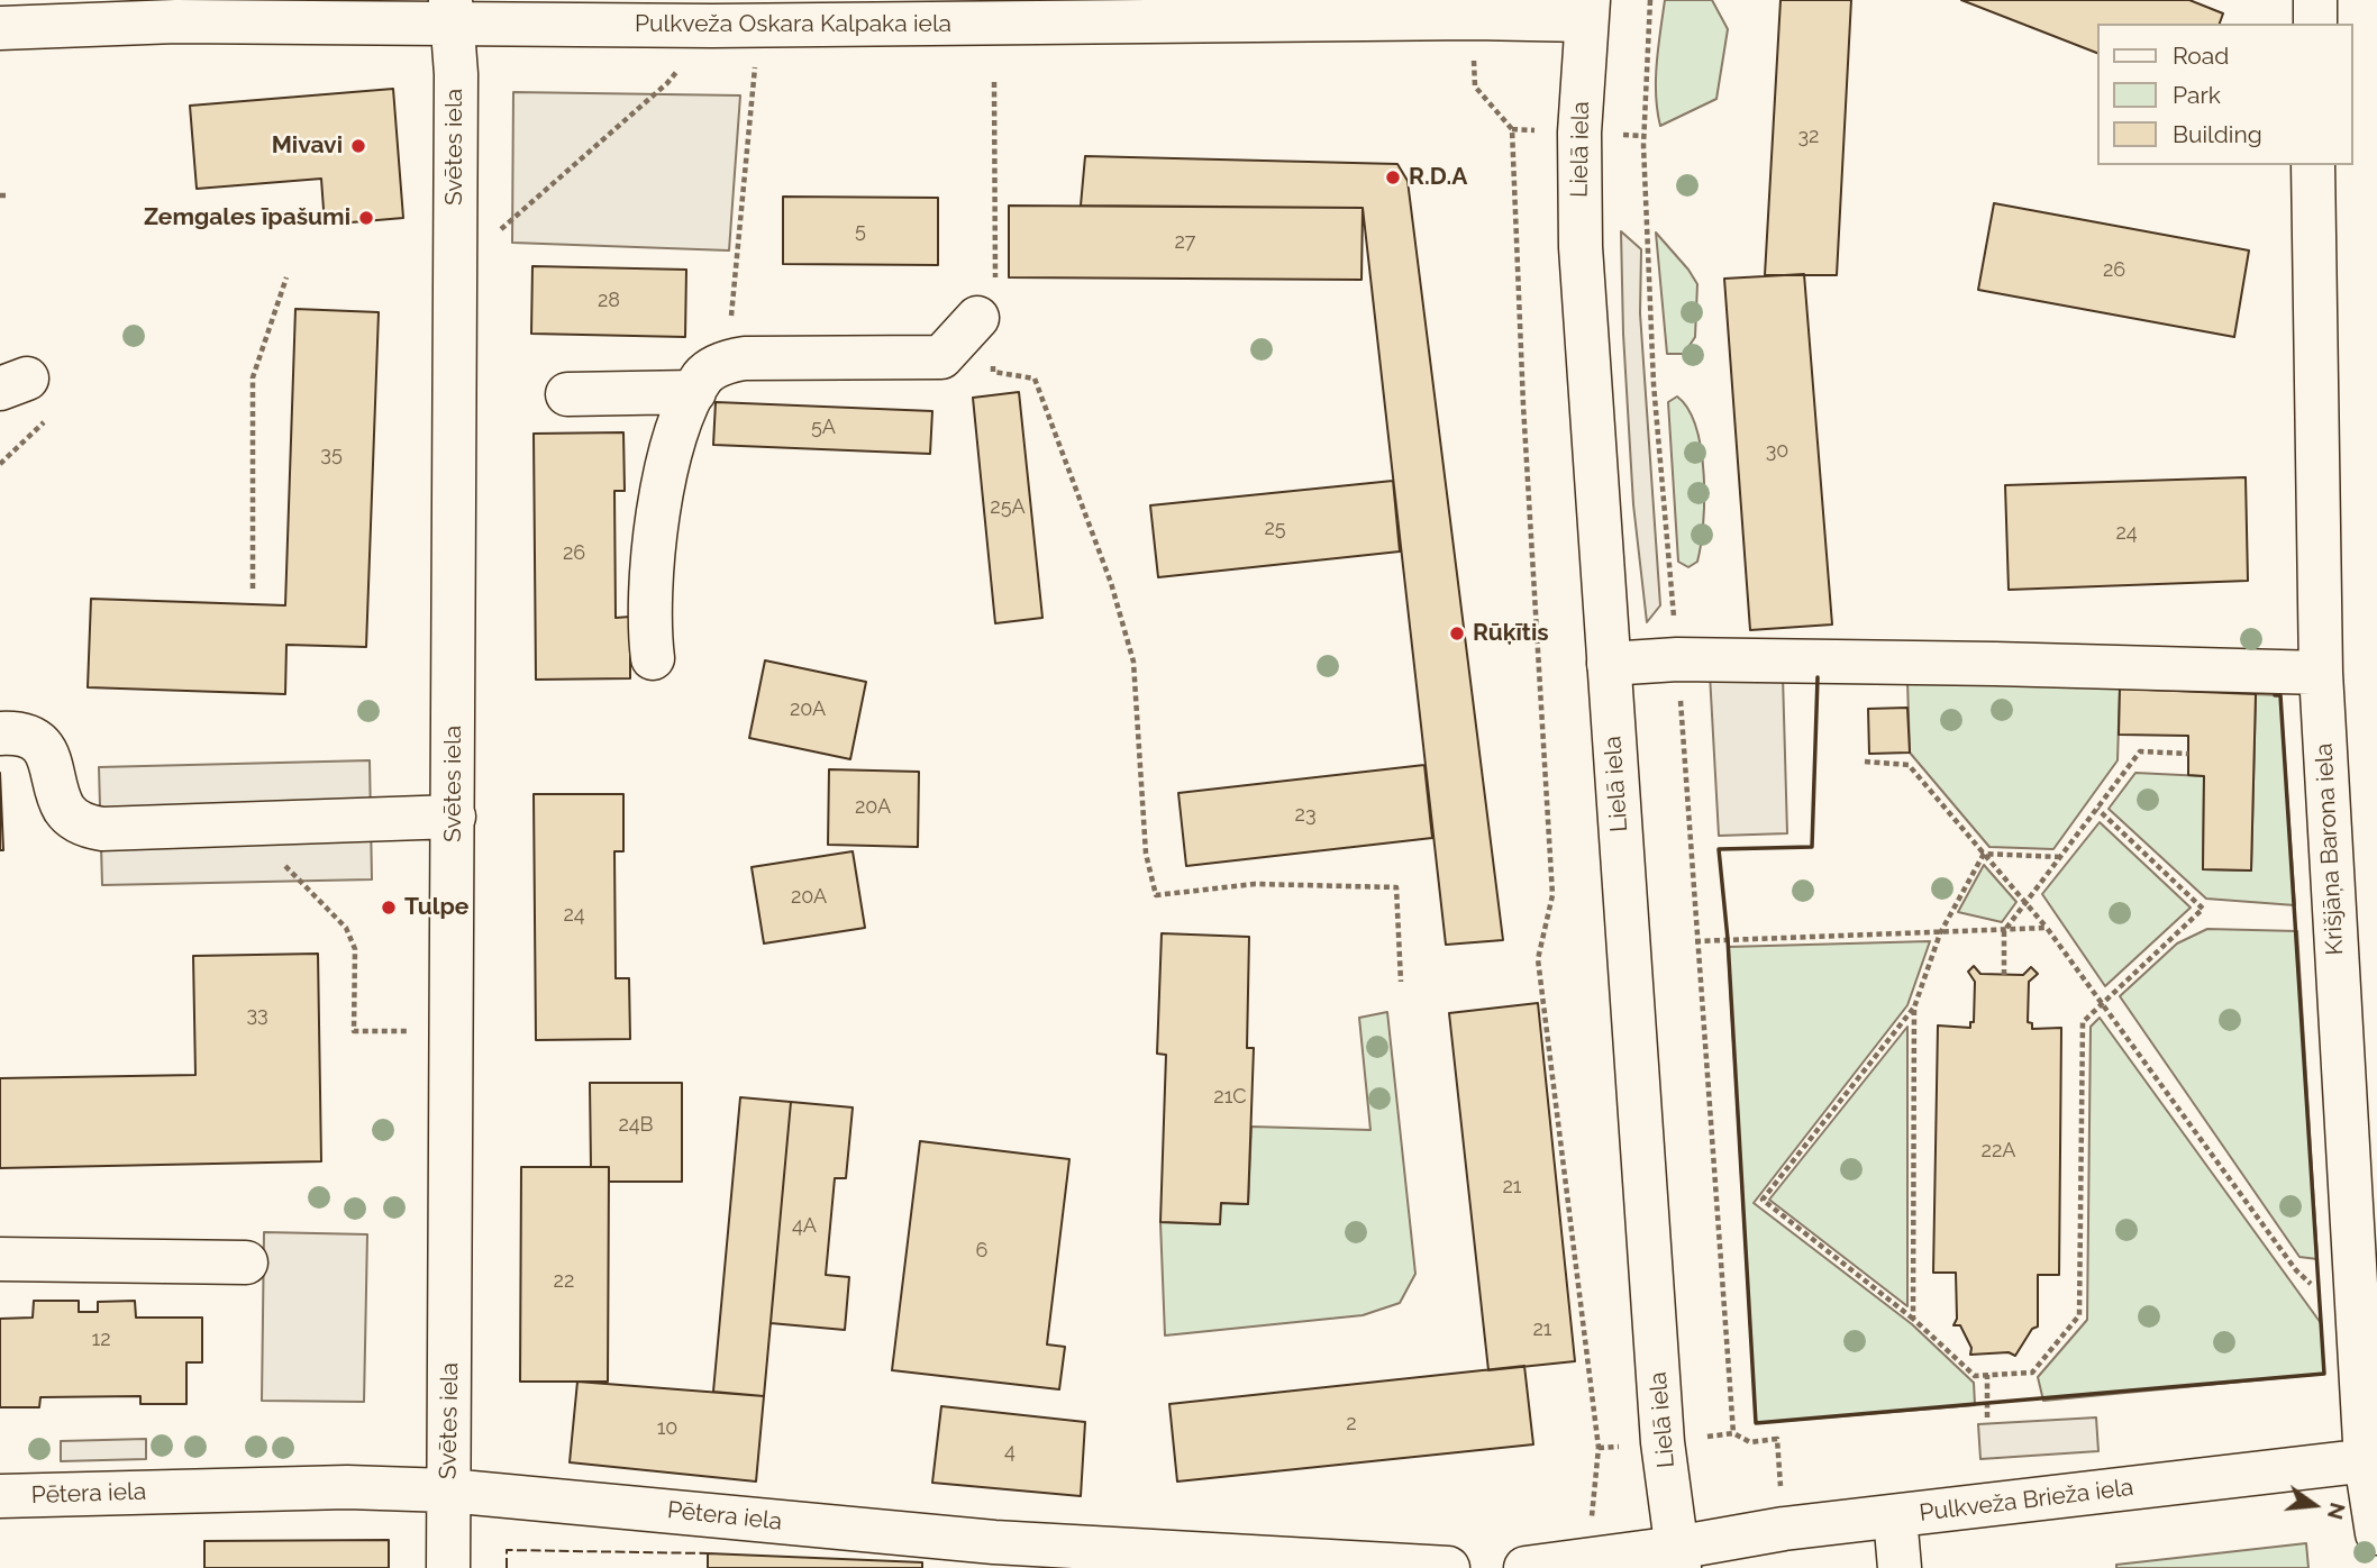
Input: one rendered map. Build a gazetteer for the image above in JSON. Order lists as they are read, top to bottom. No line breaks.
{"streets":{"street":["Pulkveža Oskara Kalpaka iela","Svētes iela","Lielā iela","Krišjāņa Barona iela","Pētera iela","Pulkveža Brieža iela"]},"crossings":[["Pulkveža Oskara Kalpaka iela","Svētes iela"],["Pulkveža Oskara Kalpaka iela","Lielā iela"],["Svētes iela","Pētera iela"],["Lielā iela","Pulkveža Brieža iela"],["Krišjāņa Barona iela","Pulkveža Brieža iela"]],"places":["Mivavi","R.D.A","Zemgales īpašumi","Rūķītis","Tulpe"],"house_numbers":["32","5","27","26","28","5A","30","35","25A","25","24","26","20A","20A","23","20A","24","33","21C","24B","22A","21","4A","6","22","21","12","2","10","4"],"legend":["Road","Park","Building"],"north":"right"}
